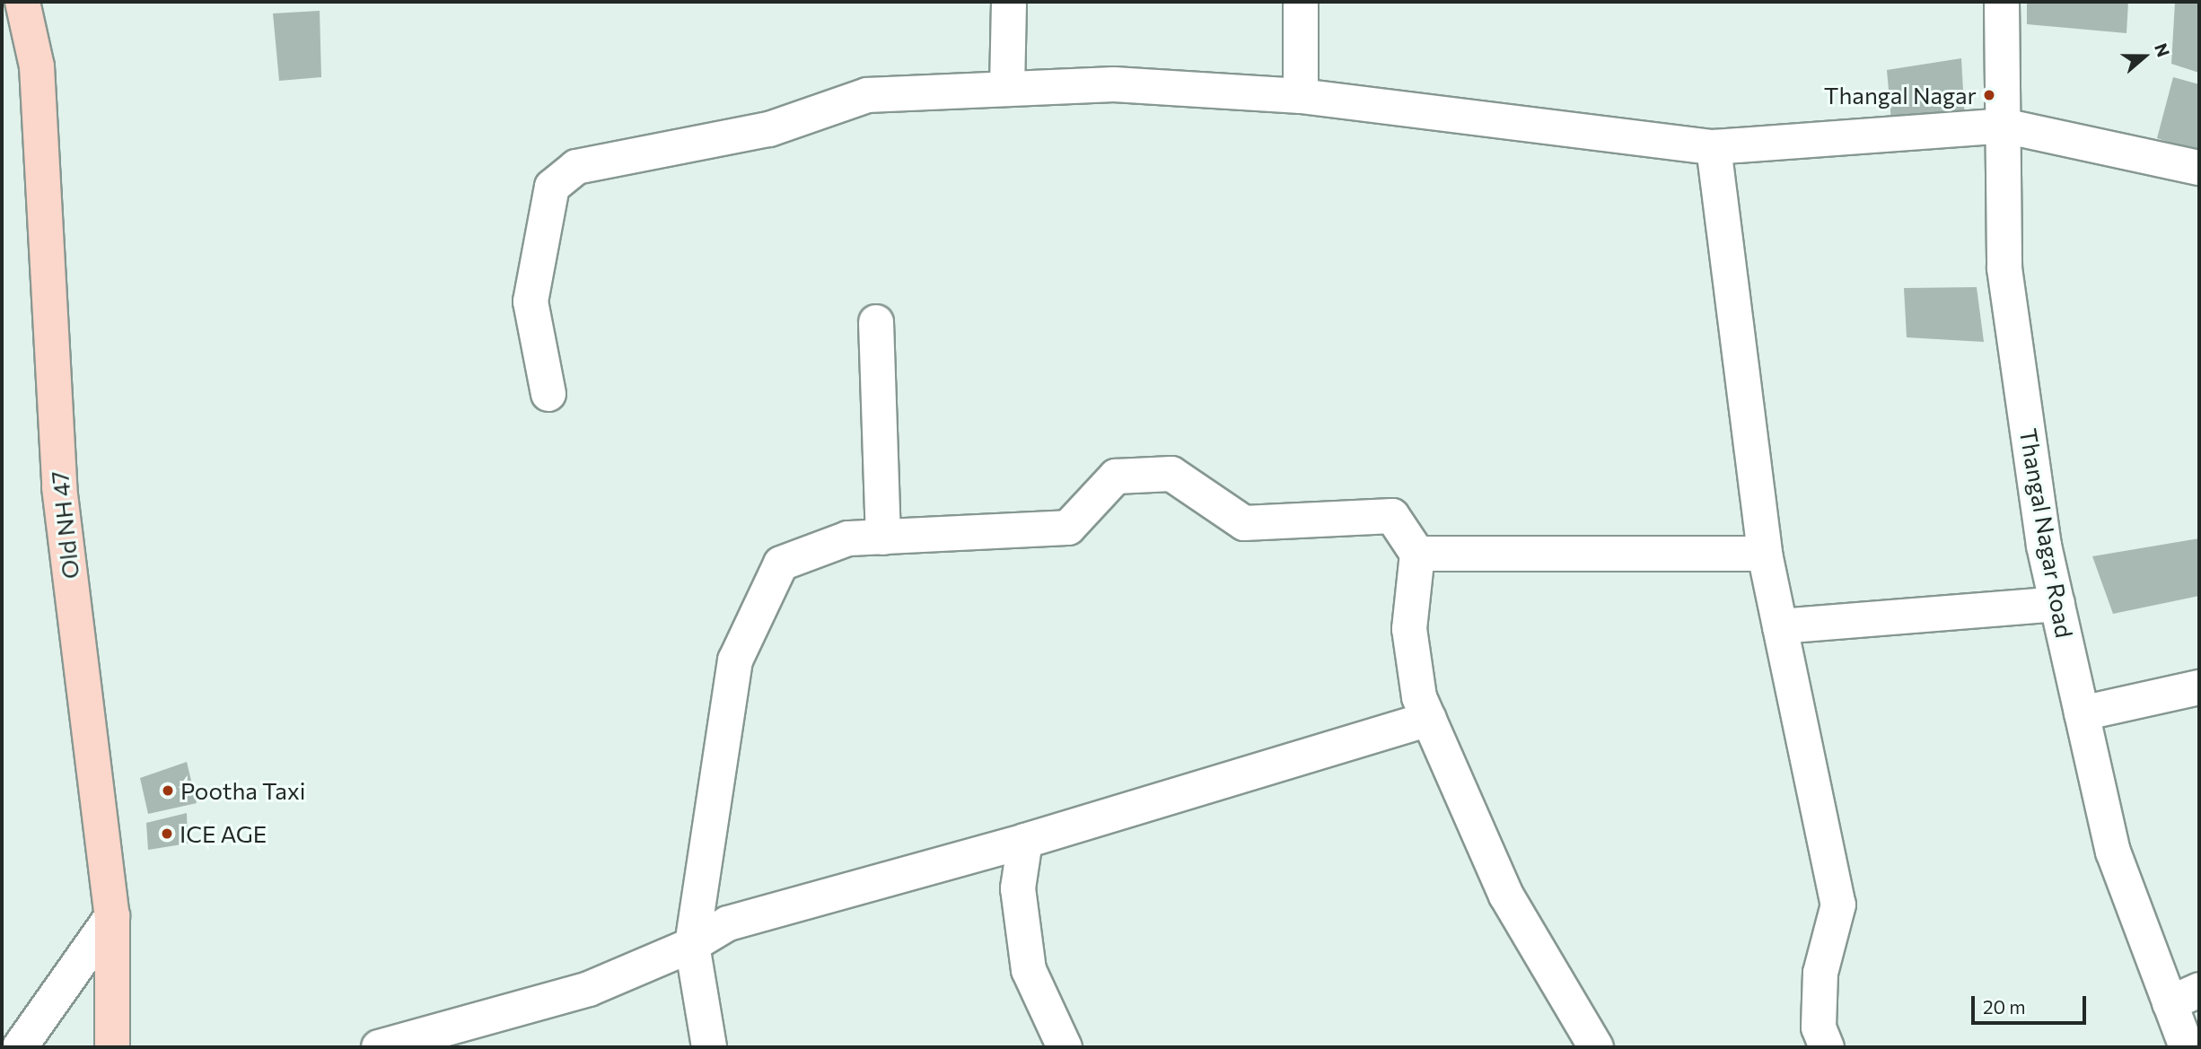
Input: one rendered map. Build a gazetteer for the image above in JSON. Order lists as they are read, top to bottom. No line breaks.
{"streets":{"main road":["Old NH 47"],"street":["Thangal Nagar Road"]},"places":["Thangal Nagar","Pootha Taxi","ICE AGE"],"scale_bar":"20 m","north":"right"}
